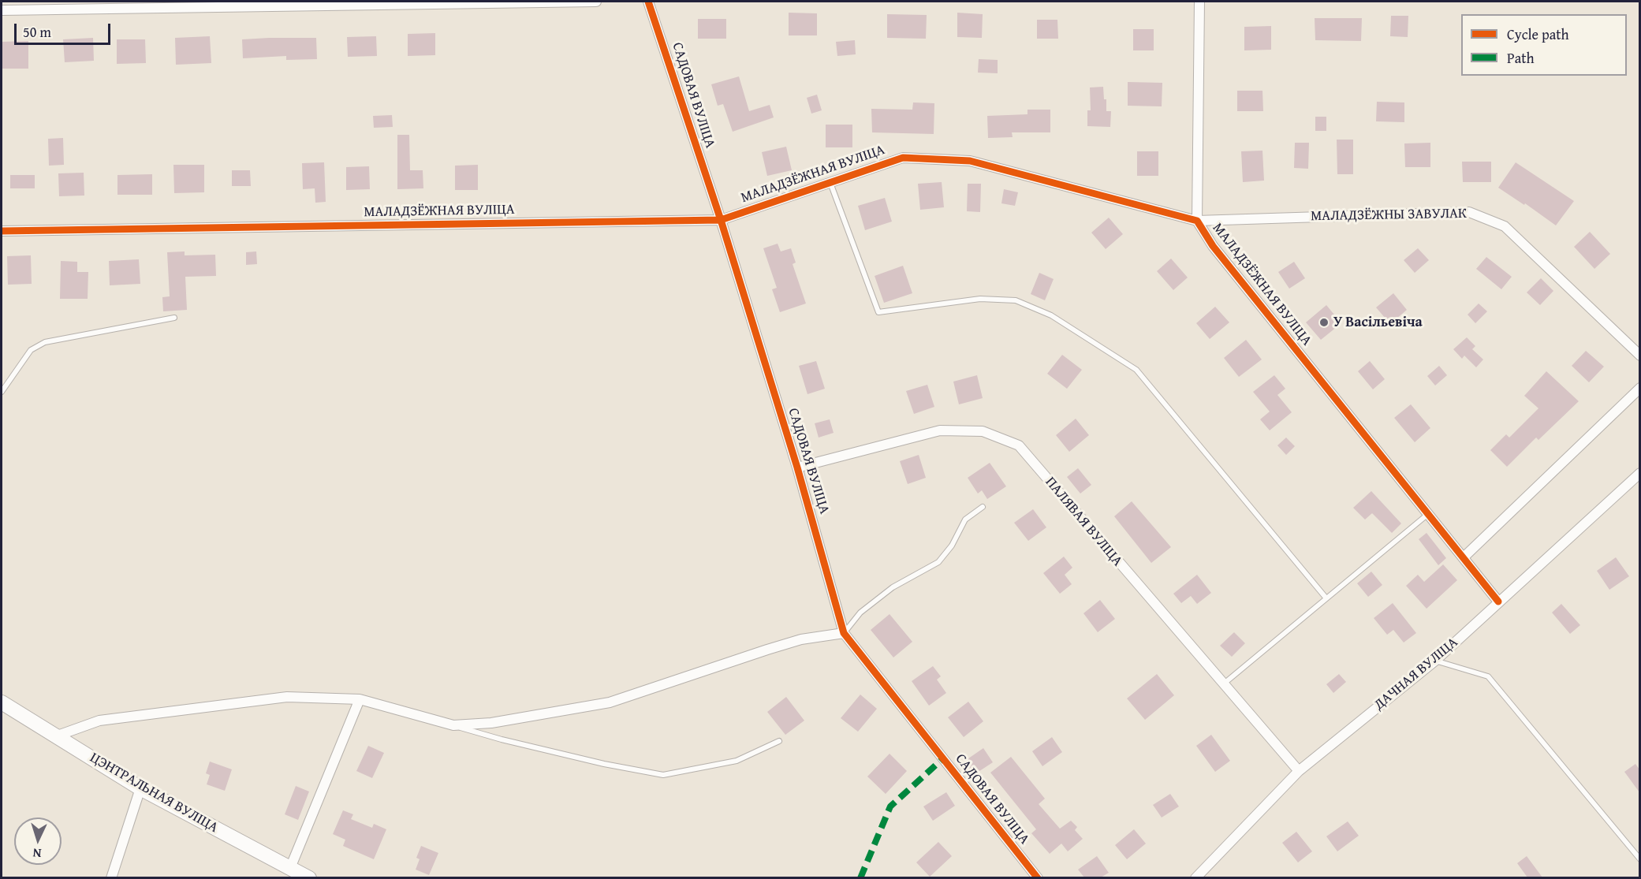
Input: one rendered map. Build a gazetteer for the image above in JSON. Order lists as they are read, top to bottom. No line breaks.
{"streets":{"street":["САДОВАЯ ВУЛІЦА","МАЛАДЗЁЖНАЯ ВУЛІЦА","МАЛАДЗЁЖНЫ ЗАВУЛАК","ПАЛЯВАЯ ВУЛІЦА","ДАЧНАЯ ВУЛІЦА","ЦЭНТРАЛЬНАЯ ВУЛІЦА"]},"crossings":[["САДОВАЯ ВУЛІЦА","МАЛАДЗЁЖНАЯ ВУЛІЦА"],["САДОВАЯ ВУЛІЦА","ПАЛЯВАЯ ВУЛІЦА"],["МАЛАДЗЁЖНАЯ ВУЛІЦА","МАЛАДЗЁЖНЫ ЗАВУЛАК"],["МАЛАДЗЁЖНАЯ ВУЛІЦА","ДАЧНАЯ ВУЛІЦА"],["ПАЛЯВАЯ ВУЛІЦА","ДАЧНАЯ ВУЛІЦА"]],"places":["У Васільевіча"],"legend":["Cycle path","Path"],"scale_bar":"50 m","north":"bottom"}
